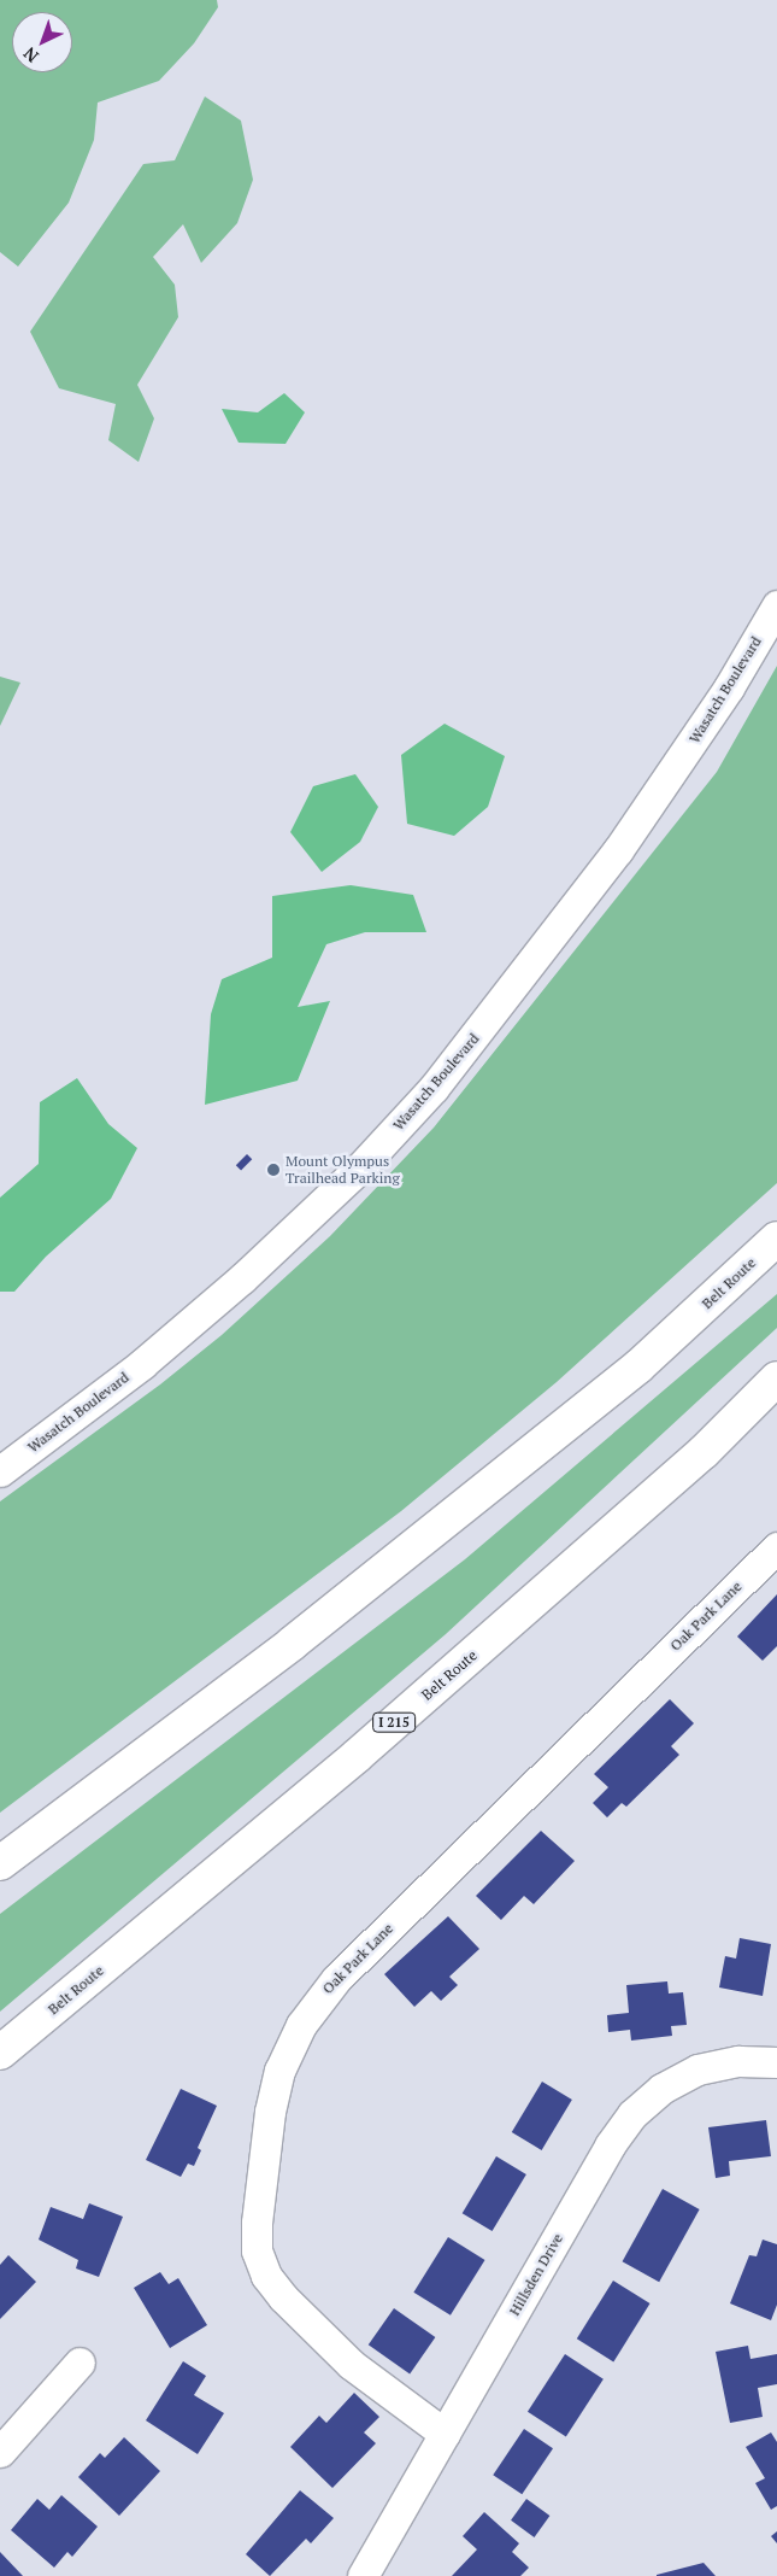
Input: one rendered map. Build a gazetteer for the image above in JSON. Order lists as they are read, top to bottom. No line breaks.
{"streets":{"highway":["Belt Route","I 215"],"street":["Wasatch Boulevard","Oak Park Lane","Hillsden Drive"]},"crossings":[["Oak Park Lane","Hillsden Drive"]],"places":["Mount Olympus Trailhead Parking"],"north":"bottom left"}
